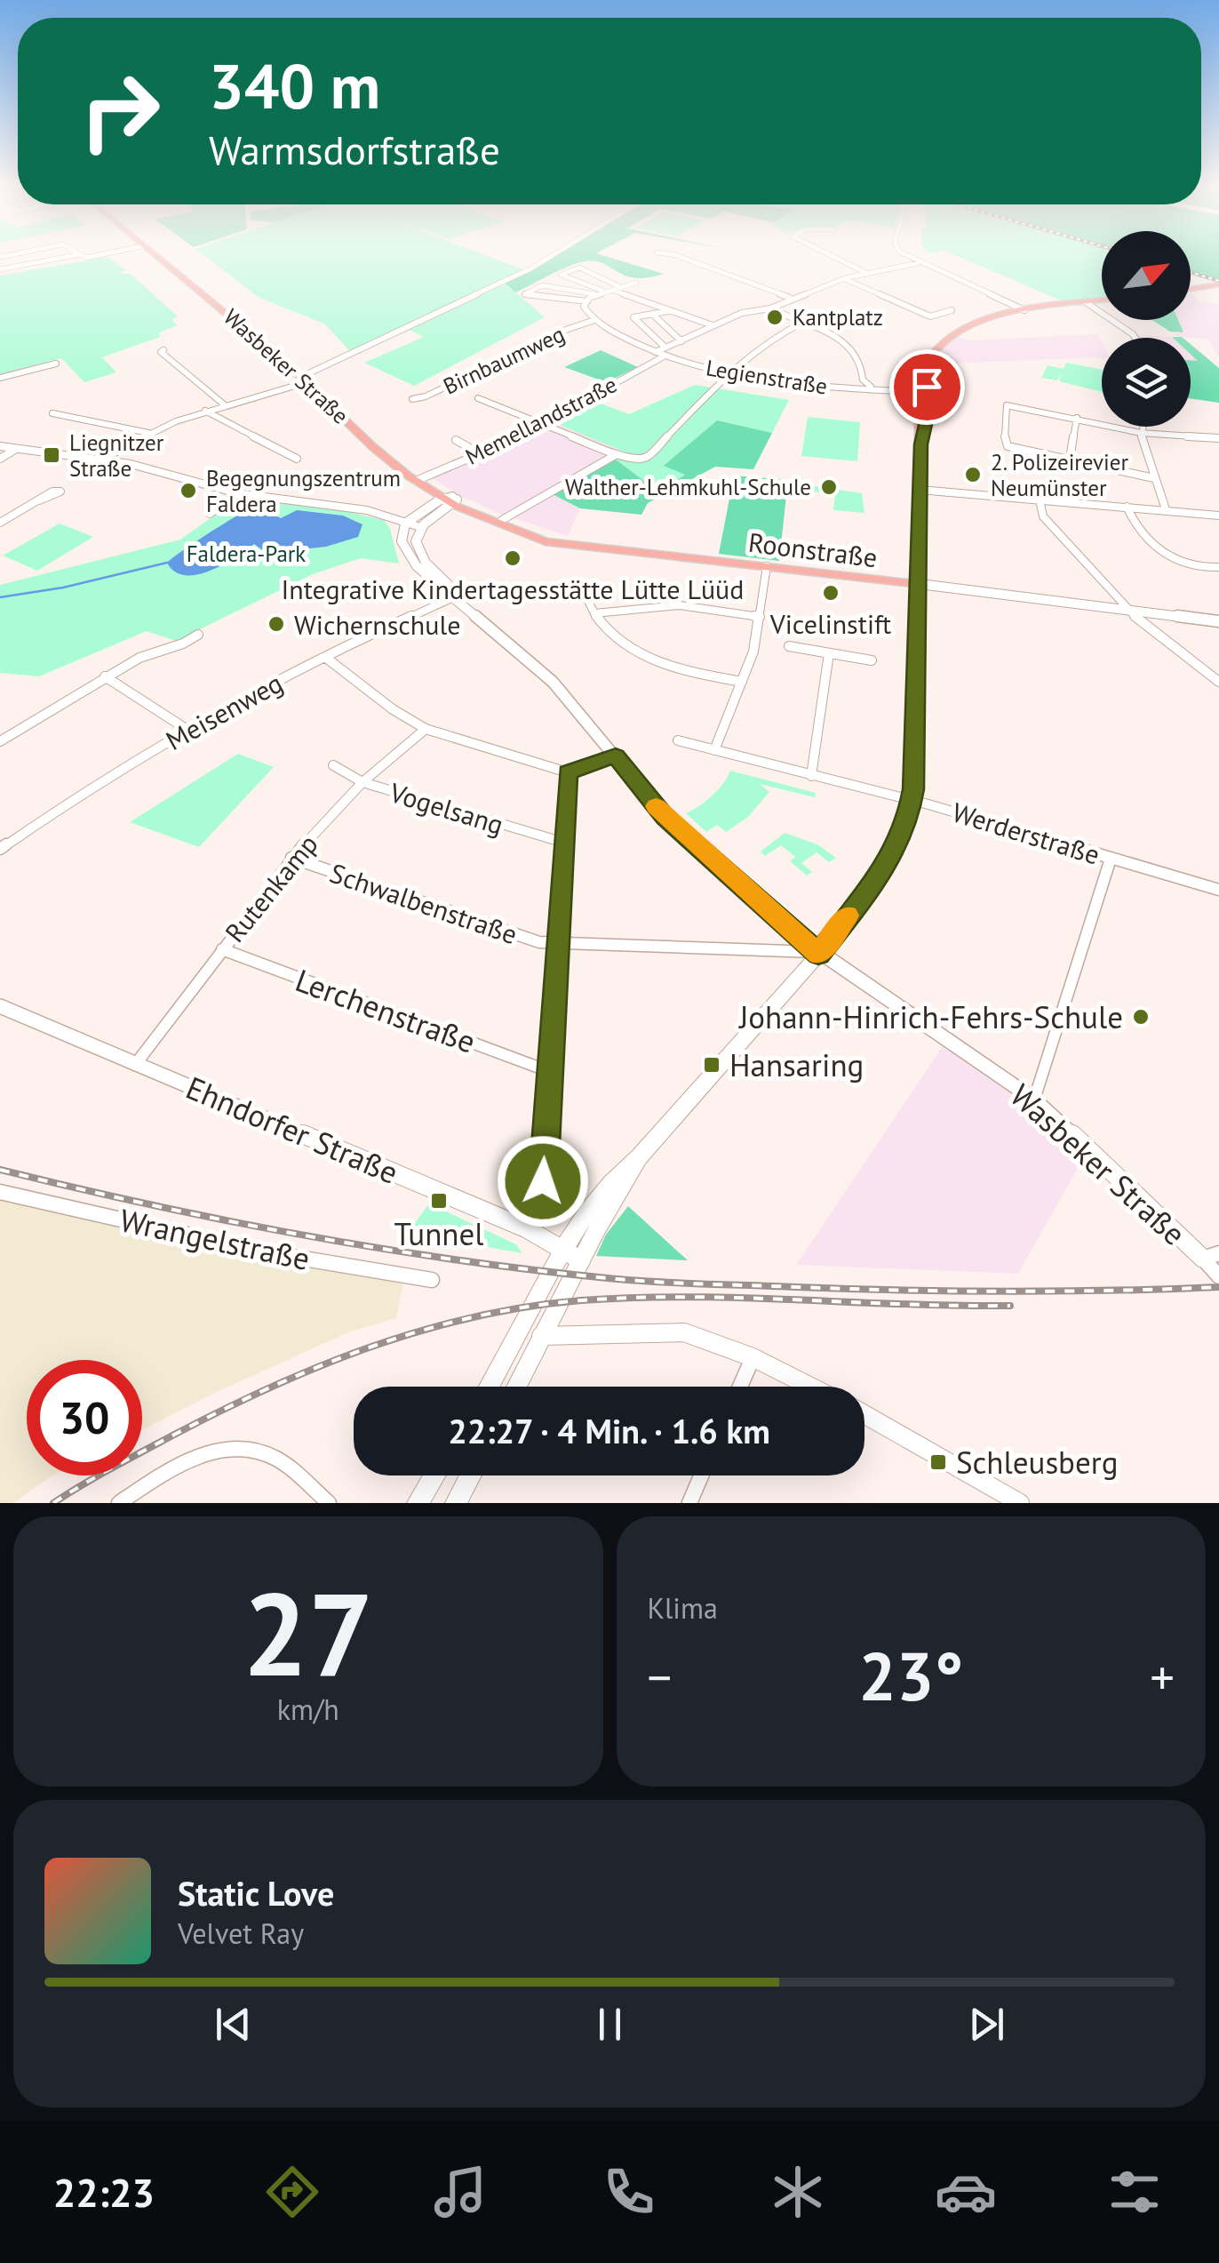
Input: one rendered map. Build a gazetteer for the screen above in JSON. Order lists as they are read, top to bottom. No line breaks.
{"streets":{"main road":["Wasbeker Straße","Roonstraße"],"street":["Birnbaumweg","Legienstraße","Memellandstraße","Meisenweg","Vogelsang","Werderstraße","Rutenkamp","Schwalbenstraße","Lerchenstraße","Ehndorfer Straße","Wrangelstraße"]},"crossings":[["Wasbeker Straße","Memellandstraße"],["Wasbeker Straße","Roonstraße"],["Wasbeker Straße","Meisenweg"],["Wasbeker Straße","Schwalbenstraße"],["Legienstraße","Memellandstraße"],["Vogelsang","Rutenkamp"],["Rutenkamp","Schwalbenstraße"],["Rutenkamp","Lerchenstraße"],["Rutenkamp","Ehndorfer Straße"]],"parks":["Faldera-Park"],"places":{"other":["Kantplatz","2. Polizeirevier Neumünster","Walther-Lehmkuhl-Schule","Begegnungszentrum Faldera","Integrative Kindertagesstätte Lütte Lüüd","Vicelinstift","Wichernschule","Johann-Hinrich-Fehrs-Schule"],"transit":["Liegnitzer Straße","Hansaring","Tunnel","Schleusberg"]},"north":"top right","page":{"turn":["340 m","Warmsdorfstraße"],"limit":"30","trip":"22:27 · 4 Min. · 1.6 km","tile":[["27","km/h"],"Klima"],"heat":["−","23°","+"],"song":["Static Love","Velvet Ray"],"tabs":"22:23"}}
